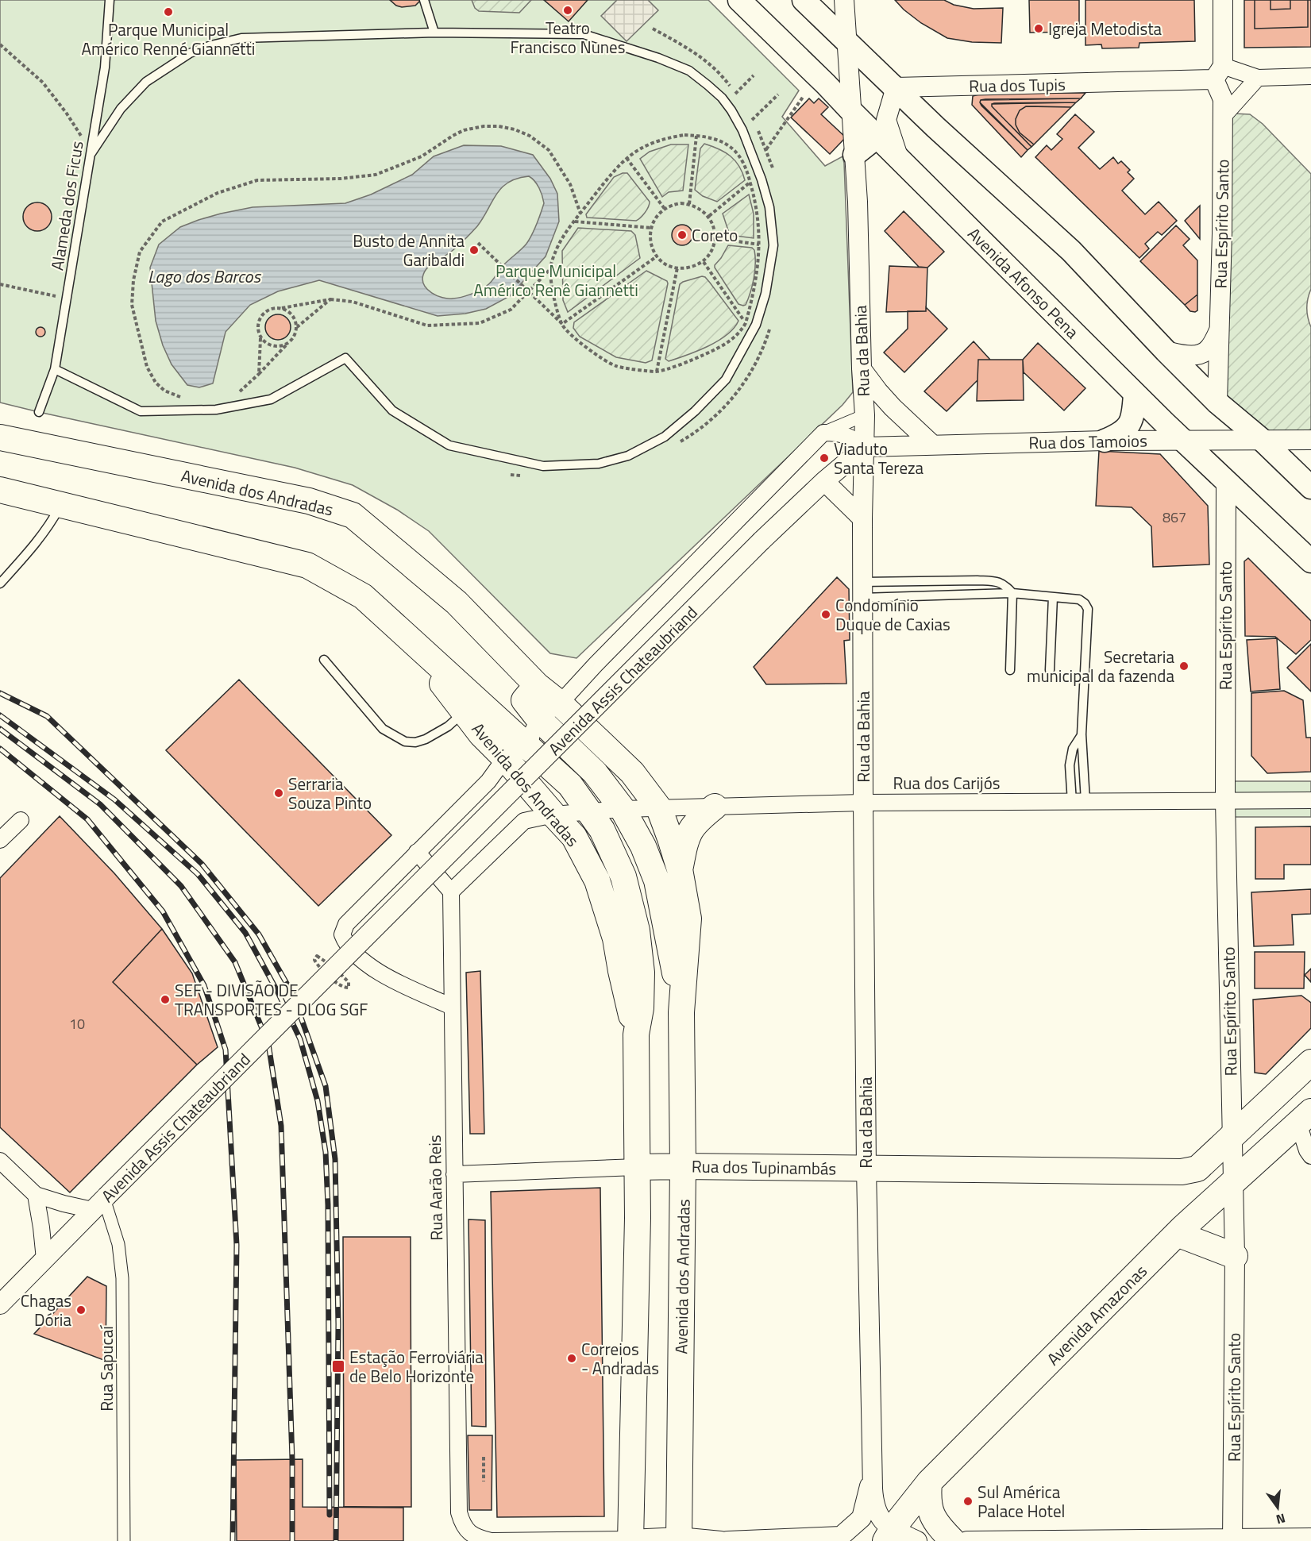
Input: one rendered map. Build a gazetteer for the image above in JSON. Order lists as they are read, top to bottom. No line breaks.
{"streets":{"main road":["Avenida Afonso Pena","Avenida dos Andradas","Rua dos Tupinambás","Avenida Amazonas"],"street":["Rua dos Tupis","Rua Espírito Santo","Rua da Bahia","Rua dos Tamoios","Avenida Assis Chateaubriand","Rua dos Carijós","Rua Aarão Reis","Rua Sapucaí"],"lane":["Alameda dos Ficus"]},"crossings":[["Rua dos Tupis","Rua Espírito Santo"],["Rua Espírito Santo","Avenida Afonso Pena"],["Rua Espírito Santo","Rua dos Carijós"],["Rua Espírito Santo","Rua dos Tupinambás"],["Rua Espírito Santo","Avenida Amazonas"],["Avenida Afonso Pena","Rua da Bahia"],["Avenida Afonso Pena","Rua dos Tamoios"],["Rua da Bahia","Rua dos Tamoios"],["Rua da Bahia","Avenida Assis Chateaubriand"],["Rua da Bahia","Rua dos Carijós"],["Rua da Bahia","Rua dos Tupinambás"],["Rua dos Tamoios","Avenida Assis Chateaubriand"],["Avenida dos Andradas","Avenida Assis Chateaubriand"],["Avenida dos Andradas","Rua dos Carijós"],["Avenida dos Andradas","Rua dos Tupinambás"],["Avenida Assis Chateaubriand","Rua Sapucaí"],["Rua dos Tupinambás","Rua Aarão Reis"]],"water":["Lago dos Barcos"],"parks":["Parque Municipal Américo Renê Giannetti"],"places":{"other":["Teatro Francisco Nunes","Parque Municipal Américo Renné Giannetti","Igreja Metodista","Coreto","Busto de Annita Garibaldi","Viaduto Santa Tereza","Condomínio Duque de Caxias","Secretaria municipal da fazenda","Serraria Souza Pinto","SEF - DIVISÃO DE TRANSPORTES - DLOG SGF","Chagas Dória","Correios - Andradas","Sul América Palace Hotel"],"transit":["Estação Ferroviária de Belo Horizonte"]},"house_numbers":["867","10"],"north":"bottom"}
